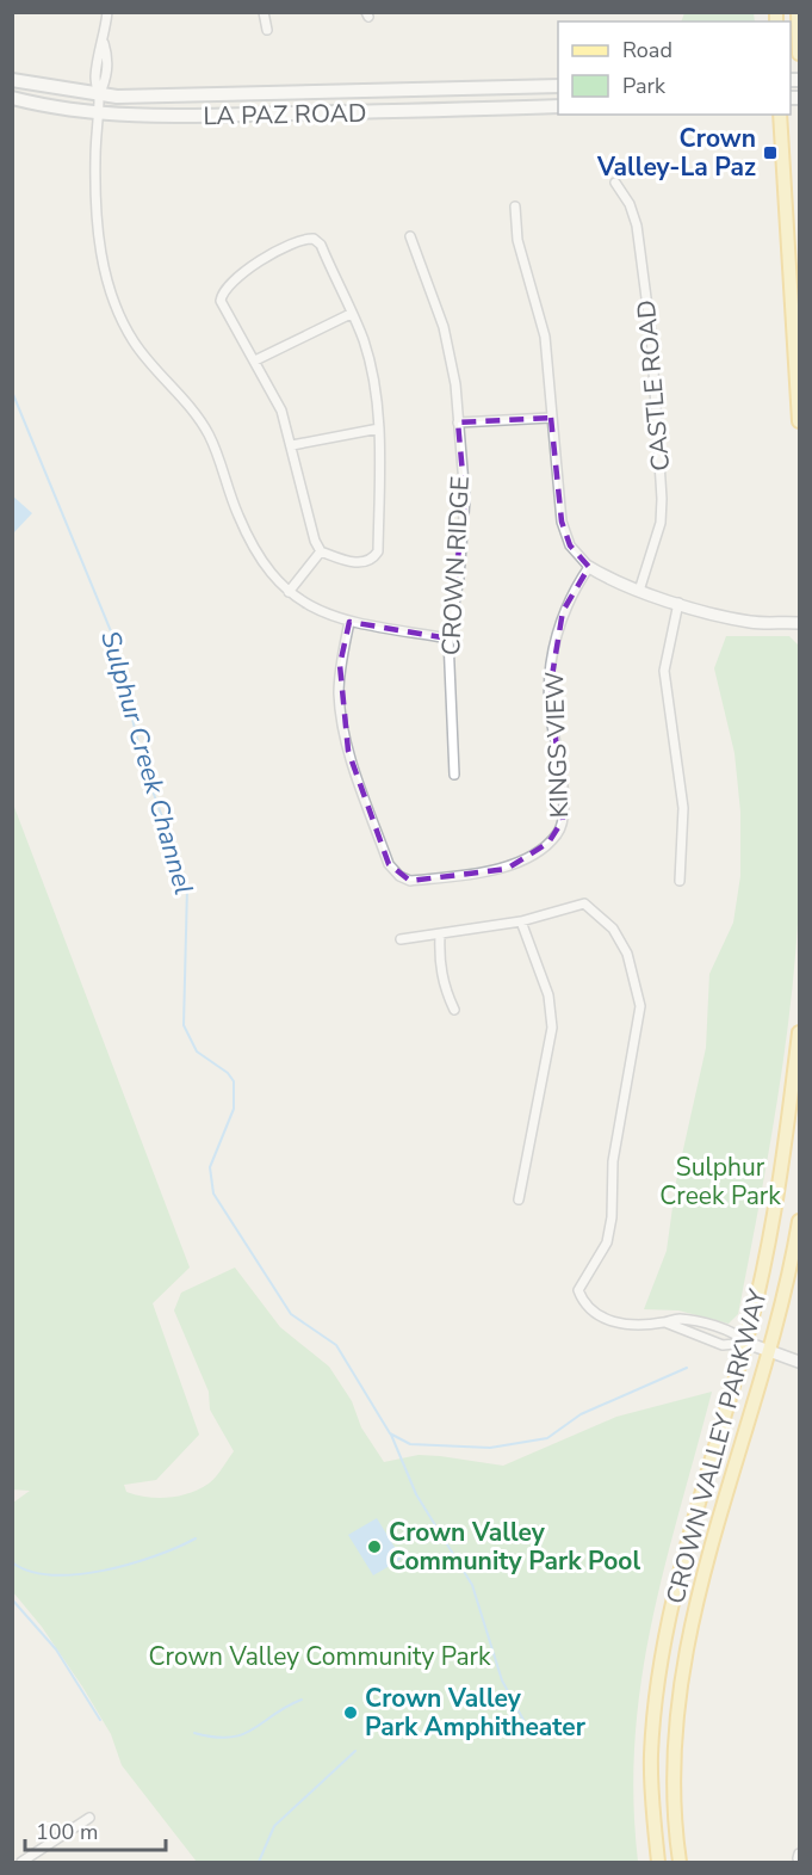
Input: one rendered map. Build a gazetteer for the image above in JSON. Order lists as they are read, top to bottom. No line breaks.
{"streets":{"main road":["LA PAZ ROAD","CROWN VALLEY PARKWAY"],"street":["CASTLE ROAD","CROWN RIDGE","KINGS VIEW"]},"water":["Sulphur Creek Channel"],"parks":["Sulphur Creek Park","Crown Valley Community Park"],"places":{"transit":["Crown Valley-La Paz"],"other":["Crown Valley Community Park Pool","Crown Valley Park Amphitheater"]},"legend":["Road","Park"],"scale_bar":"100 m"}
